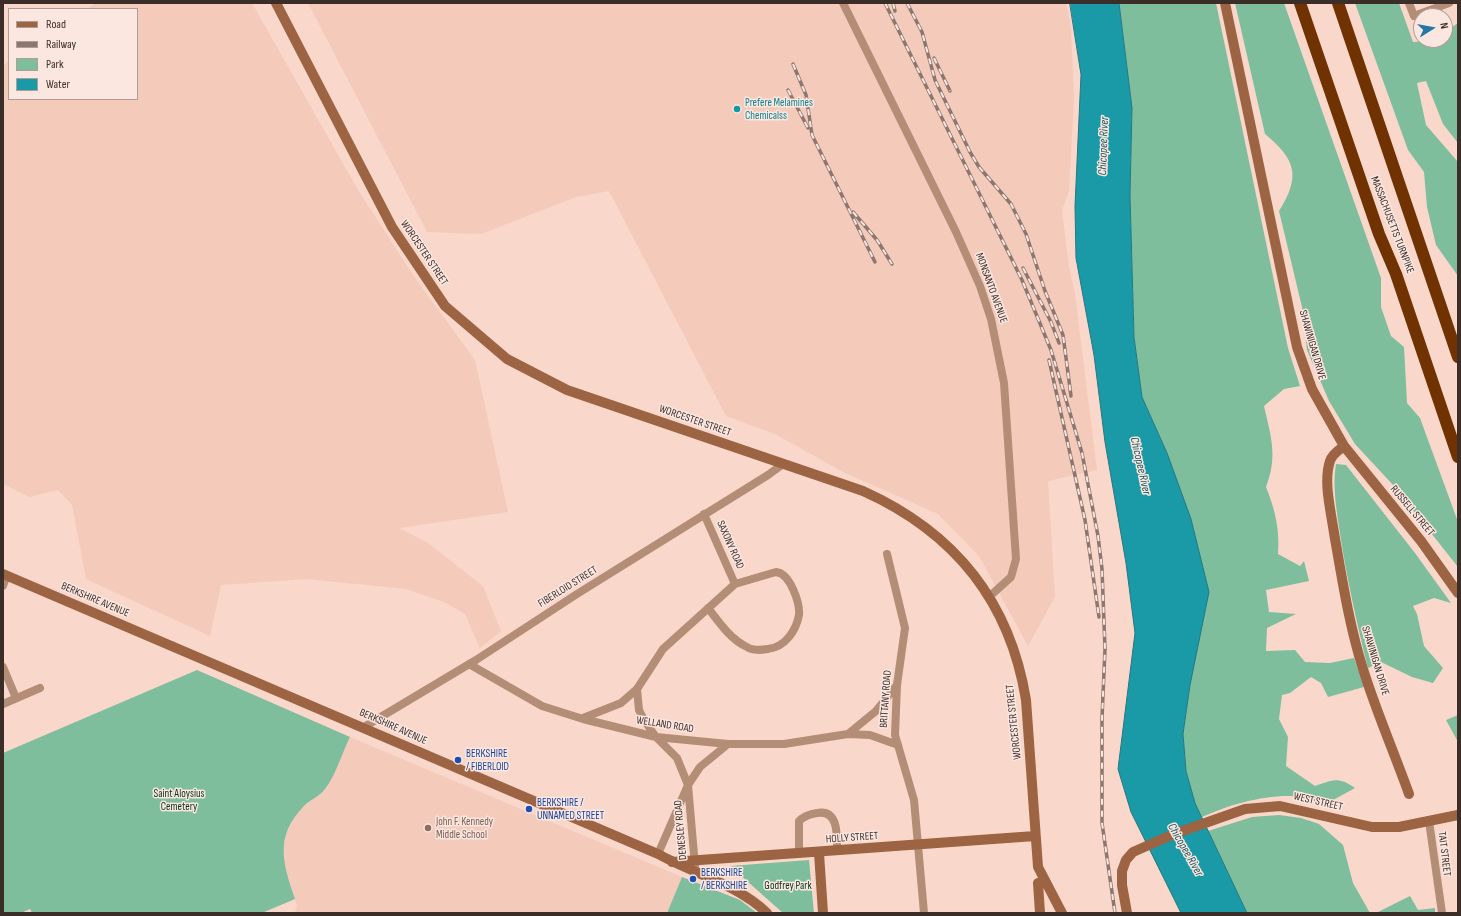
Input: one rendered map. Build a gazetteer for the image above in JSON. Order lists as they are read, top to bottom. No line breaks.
{"streets":{"highway":["MASSACHUSETTS TURNPIKE"],"main road":["WORCESTER STREET","SHAWINIGAN DRIVE","RUSSELL STREET","BERKSHIRE AVENUE","WEST STREET","HOLLY STREET"],"street":["MONSANTO AVENUE","SAXONY ROAD","FIBERLOID STREET","BRITTANY ROAD","WELLAND ROAD","DENESLEY ROAD","TAIT STREET"]},"crossings":[["WORCESTER STREET","MONSANTO AVENUE"],["WORCESTER STREET","FIBERLOID STREET"],["WORCESTER STREET","HOLLY STREET"],["SHAWINIGAN DRIVE","RUSSELL STREET"],["SAXONY ROAD","FIBERLOID STREET"],["FIBERLOID STREET","BERKSHIRE AVENUE"],["FIBERLOID STREET","WELLAND ROAD"],["BERKSHIRE AVENUE","DENESLEY ROAD"],["BERKSHIRE AVENUE","HOLLY STREET"],["BRITTANY ROAD","WELLAND ROAD"],["BRITTANY ROAD","HOLLY STREET"],["WELLAND ROAD","DENESLEY ROAD"],["WEST STREET","TAIT STREET"],["DENESLEY ROAD","HOLLY STREET"]],"water":["Chicopee River"],"parks":["Saint Aloysius Cemetery","Godfrey Park"],"places":["Prefere Melamines Chemicalss","BERKSHIRE / FIBERLOID","BERKSHIRE / UNNAMED STREET","John F. Kennedy Middle School","BERKSHIRE / BERKSHIRE"],"legend":["Road","Railway","Park","Water"],"north":"right"}
